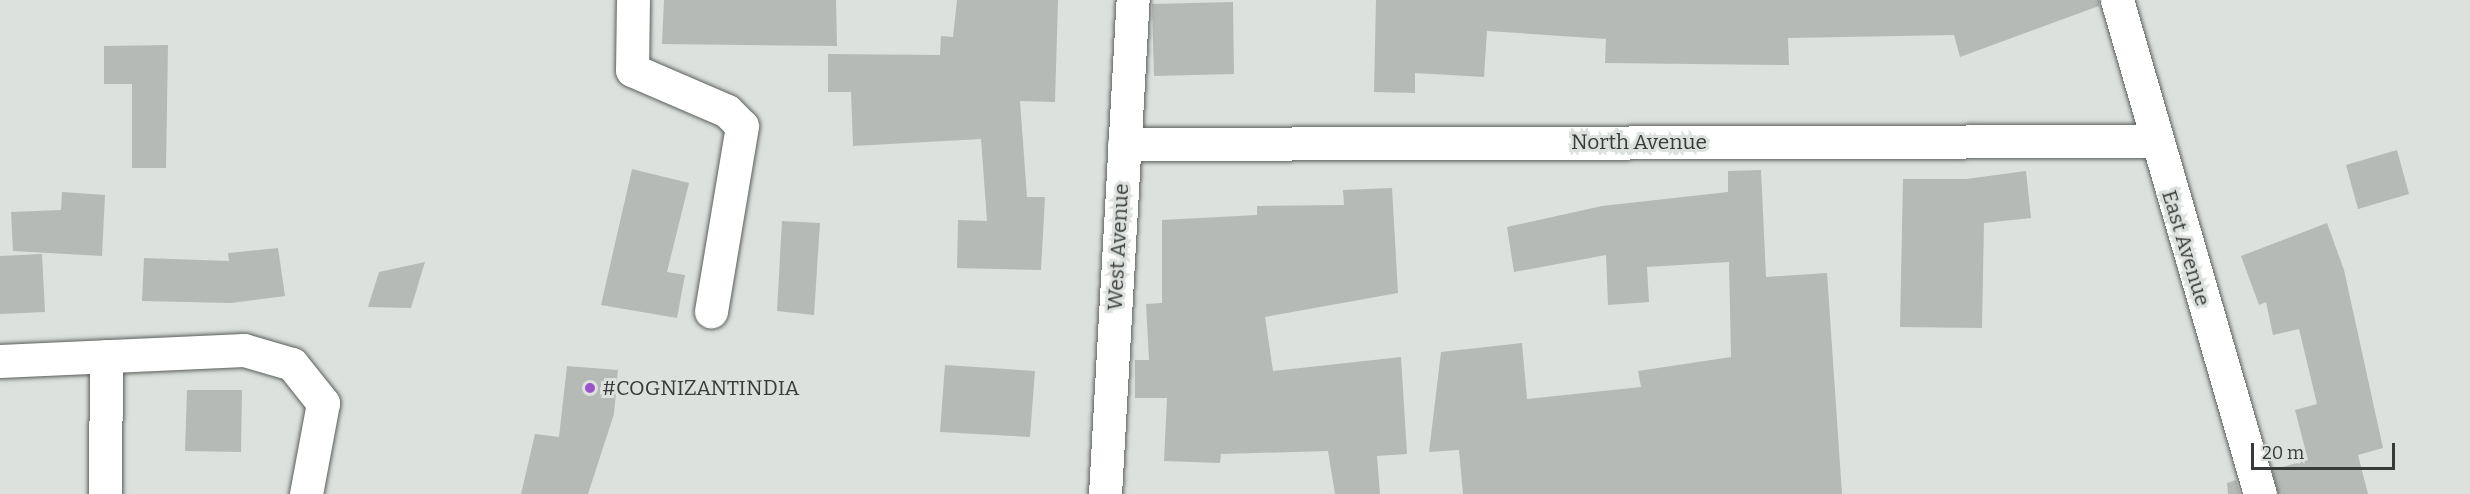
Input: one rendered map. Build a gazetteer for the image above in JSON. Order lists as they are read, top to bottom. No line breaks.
{"streets":{"street":["North Avenue","West Avenue","East Avenue"]},"crossings":[["North Avenue","West Avenue"],["North Avenue","East Avenue"]],"places":["#COGNIZANTINDIA"],"scale_bar":"20 m"}
